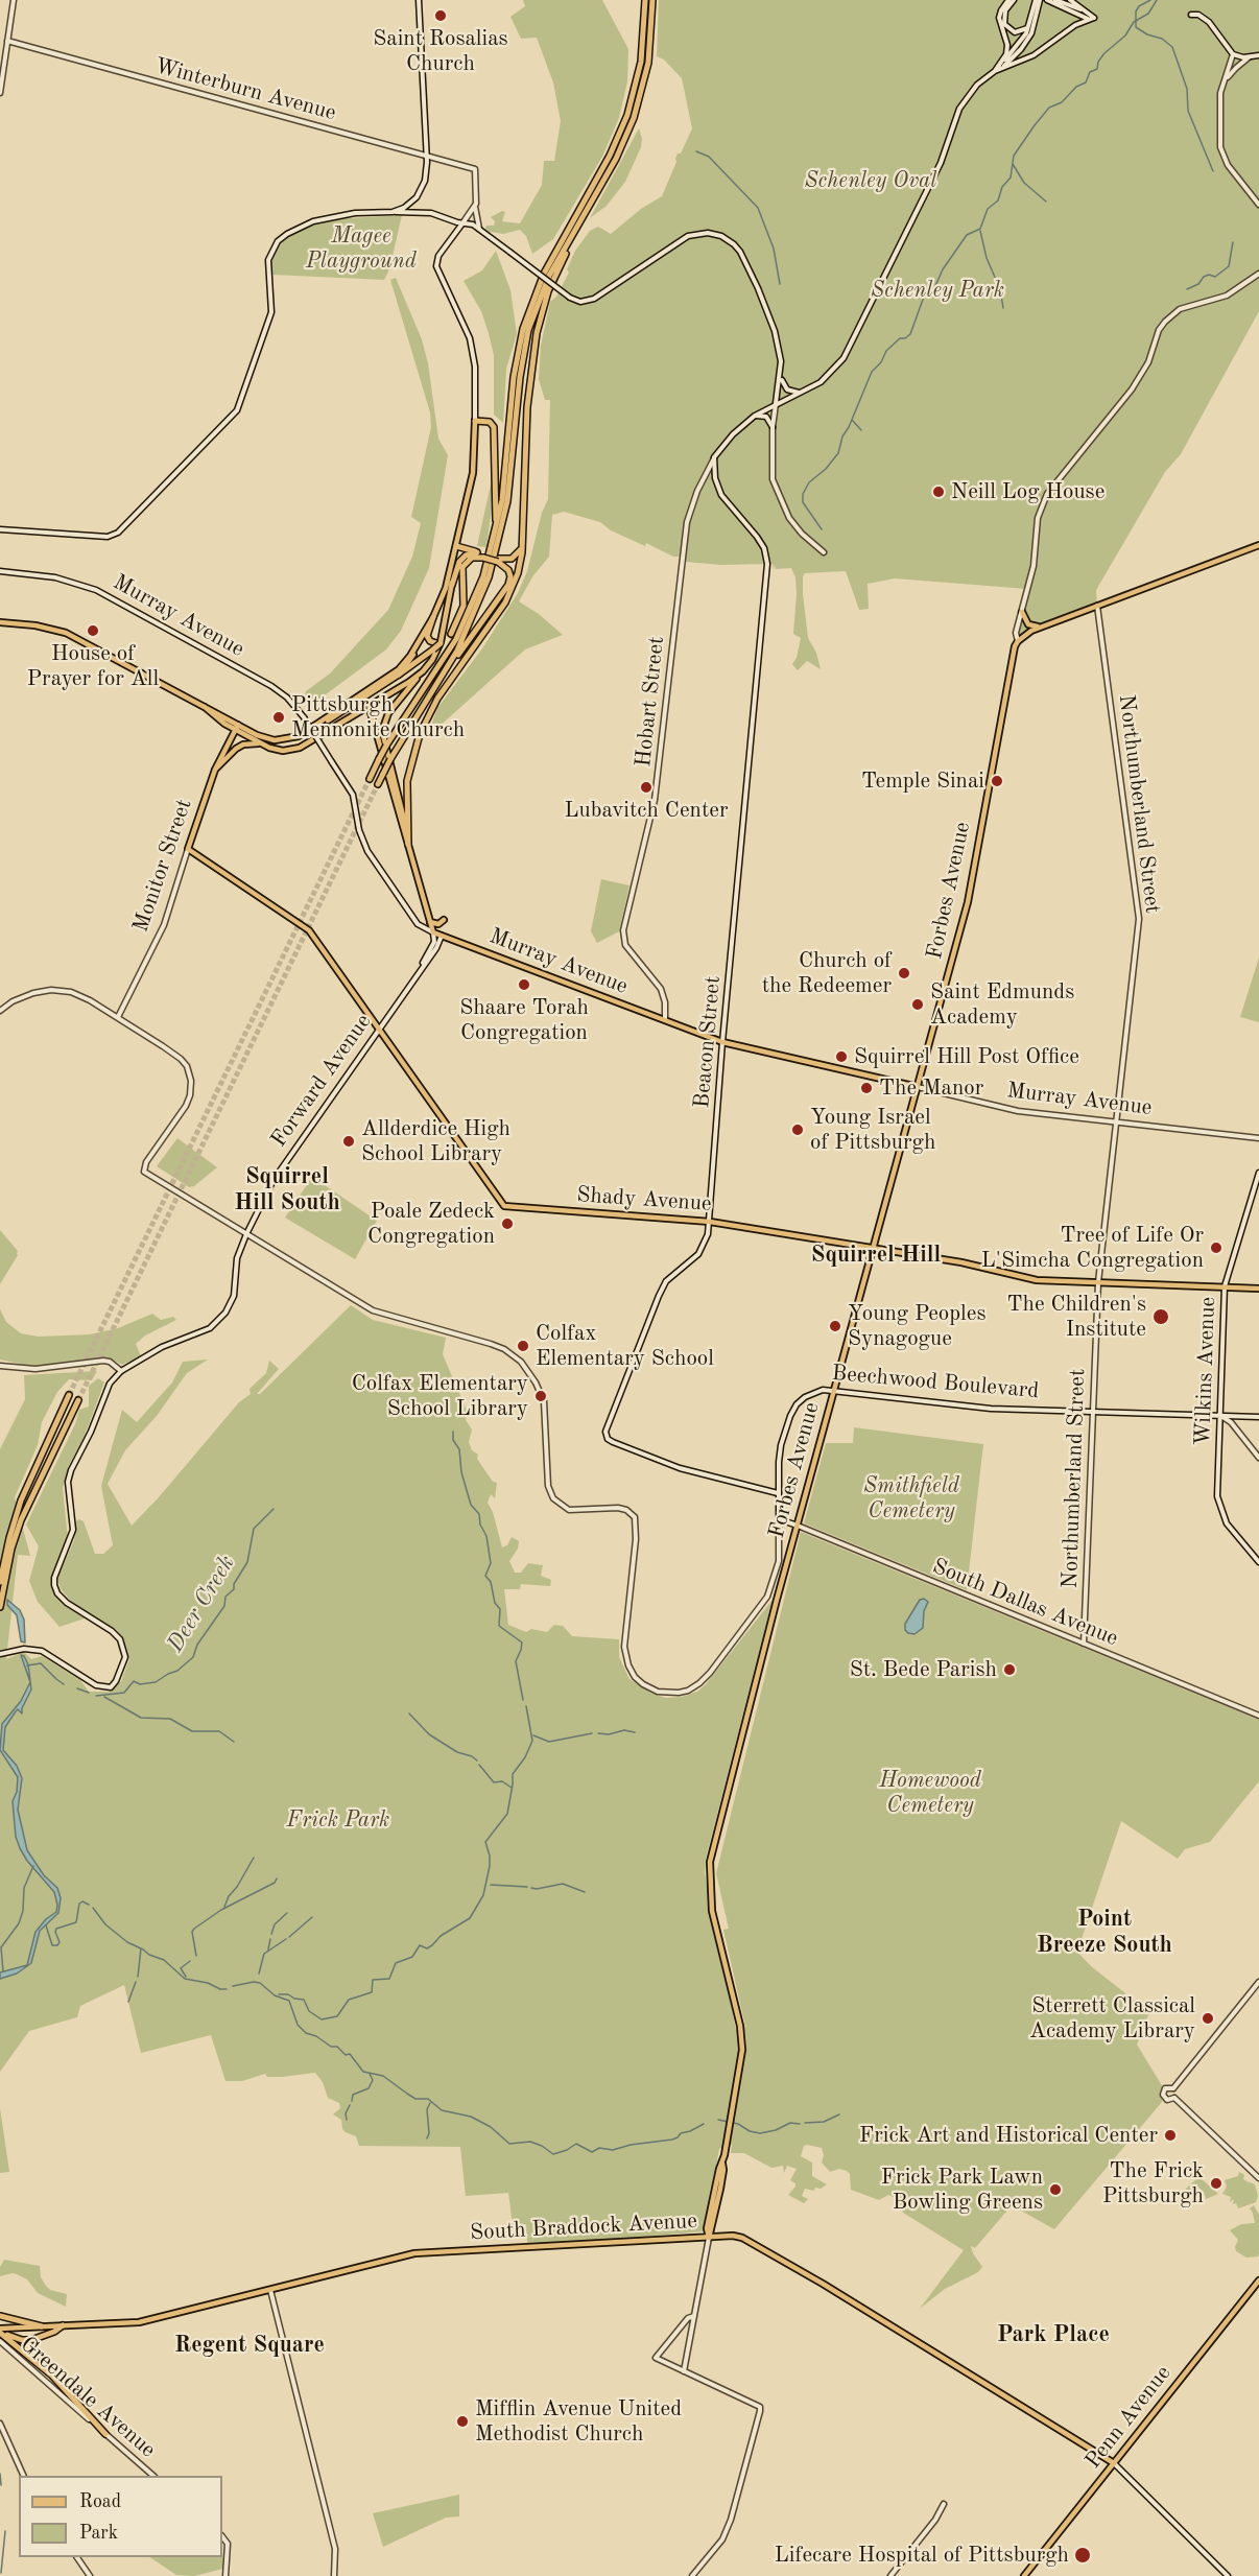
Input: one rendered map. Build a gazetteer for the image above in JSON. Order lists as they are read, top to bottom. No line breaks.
{"streets":{"main road":["Murray Avenue","Monitor Street","Forbes Avenue","Shady Avenue","South Braddock Avenue","Penn Avenue"],"street":["Winterburn Avenue","Hobart Street","Northumberland Street","Beacon Street","Forward Avenue","Wilkins Avenue","Beechwood Boulevard","South Dallas Avenue","Greendale Avenue"]},"crossings":[["Murray Avenue","Hobart Street"],["Murray Avenue","Northumberland Street"],["Murray Avenue","Forbes Avenue"],["Murray Avenue","Beacon Street"],["Murray Avenue","Forward Avenue"],["Hobart Street","Beacon Street"],["Northumberland Street","Shady Avenue"],["Northumberland Street","Beechwood Boulevard"],["Northumberland Street","South Dallas Avenue"],["Monitor Street","Shady Avenue"],["Monitor Street","Beechwood Boulevard"],["Forbes Avenue","Shady Avenue"],["Forbes Avenue","Beechwood Boulevard"],["Forbes Avenue","South Dallas Avenue"],["Forbes Avenue","South Braddock Avenue"],["Beacon Street","Shady Avenue"],["Beacon Street","Beechwood Boulevard"],["Forward Avenue","Shady Avenue"],["Forward Avenue","Beechwood Boulevard"],["Shady Avenue","Wilkins Avenue"],["Wilkins Avenue","Beechwood Boulevard"],["Beechwood Boulevard","South Dallas Avenue"],["South Braddock Avenue","Penn Avenue"]],"districts":["Squirrel Hill South","Squirrel Hill","Point Breeze South","Park Place","Regent Square"],"water":["Deer Creek"],"parks":["Schenley Oval","Magee Playground","Schenley Park","Smithfield Cemetery","Homewood Cemetery","Frick Park"],"places":["Saint Rosalias Church","Neill Log House","House of Prayer for All","Pittsburgh Mennonite Church","Temple Sinai","Lubavitch Center","Church of the Redeemer","Shaare Torah Congregation","Saint Edmunds Academy","Squirrel Hill Post Office","The Manor","Young Israel of Pittsburgh","Allderdice High School Library","Poale Zedeck Congregation","Tree of Life Or L'Simcha Congregation","The Children's Institute","Young Peoples Synagogue","Colfax Elementary School","Colfax Elementary School Library","St. Bede Parish","Sterrett Classical Academy Library","Frick Art and Historical Center","The Frick Pittsburgh","Frick Park Lawn Bowling Greens","Mifflin Avenue United Methodist Church","Lifecare Hospital of Pittsburgh"],"legend":["Road","Park"]}
